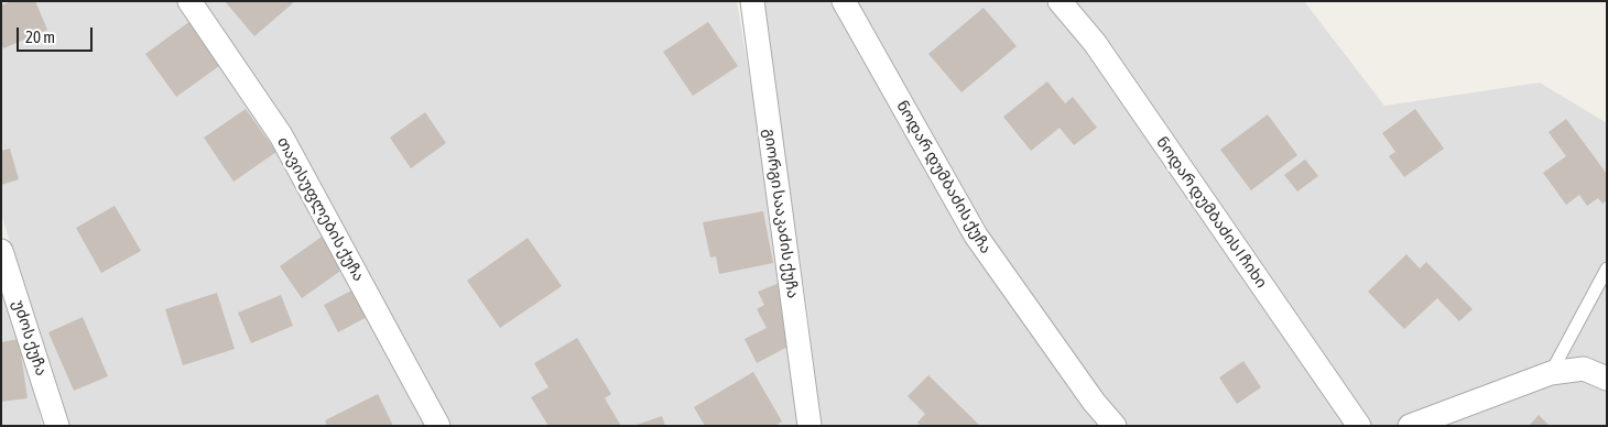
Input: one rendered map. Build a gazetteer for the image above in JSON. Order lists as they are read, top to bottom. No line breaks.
{"streets":{"street":["ნოდარ დუმბაძის ქუჩა","თავისუფლების ქუჩა","ნოდარ დუმბაძის I ჩიხი","გიორგი სააკაძის ქუჩა","უძოს ქუჩა"]},"scale_bar":"20 m"}
